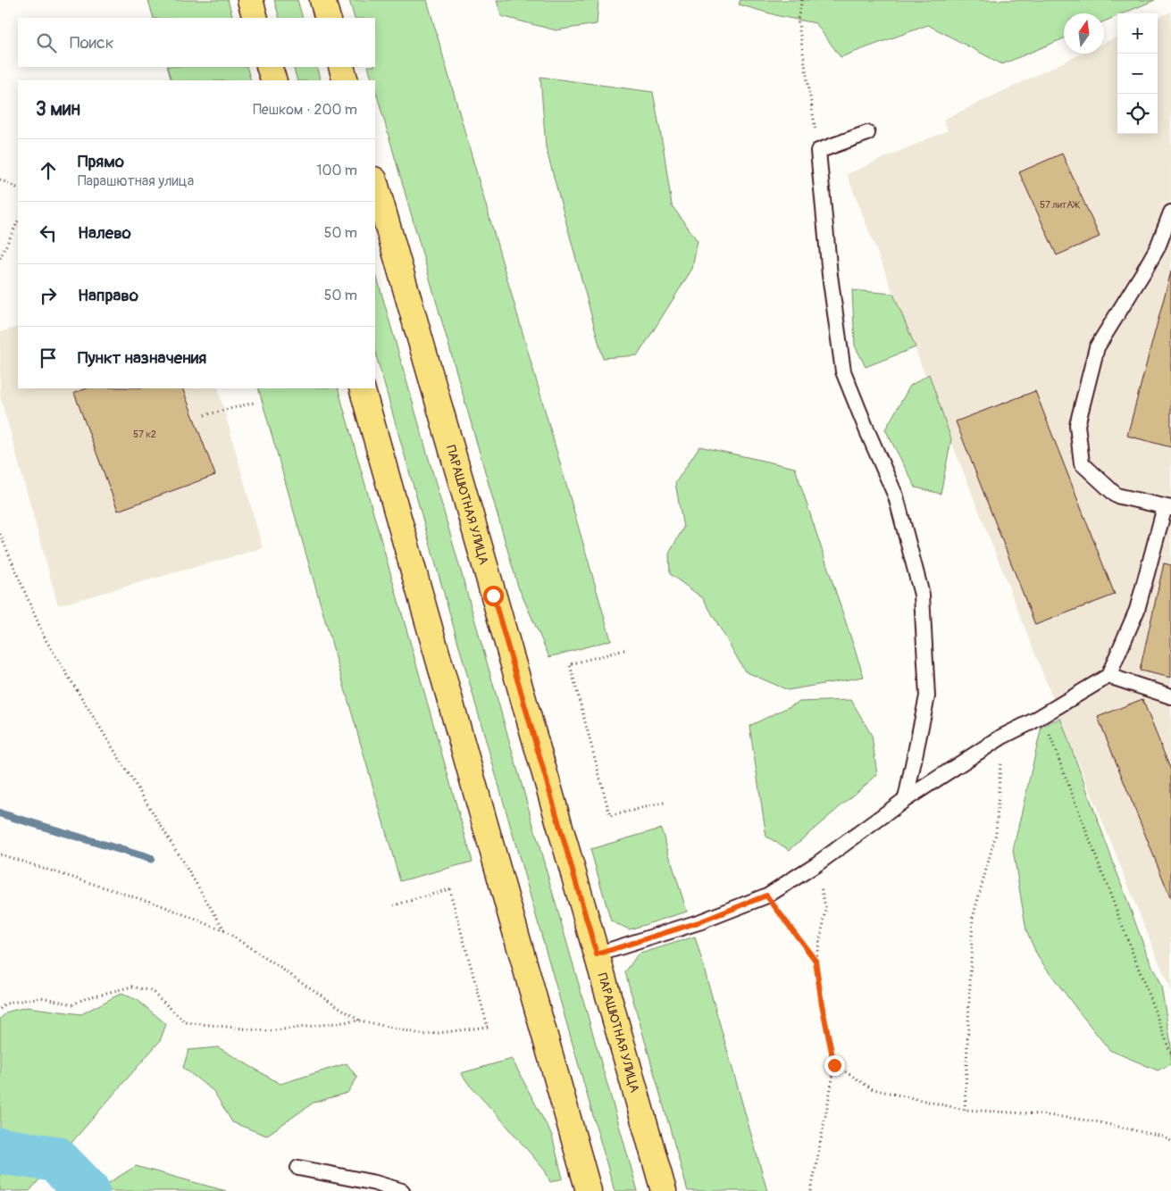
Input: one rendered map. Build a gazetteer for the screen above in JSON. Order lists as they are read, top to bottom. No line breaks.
{"streets":{"main road":["ПАРАШЮТНАЯ УЛИЦА"]},"house_numbers":["57 литАЖ","57 к2"],"north":"top","page":{"map_buttons":["+","−"],"search":"Поиск","heading":["3 мин","Пешком · 200 m"],"list":[["Прямо","Парашютная улица","100 m"],["Налево","50 m"],["Направо","50 m"],"Пункт назначения"]}}
